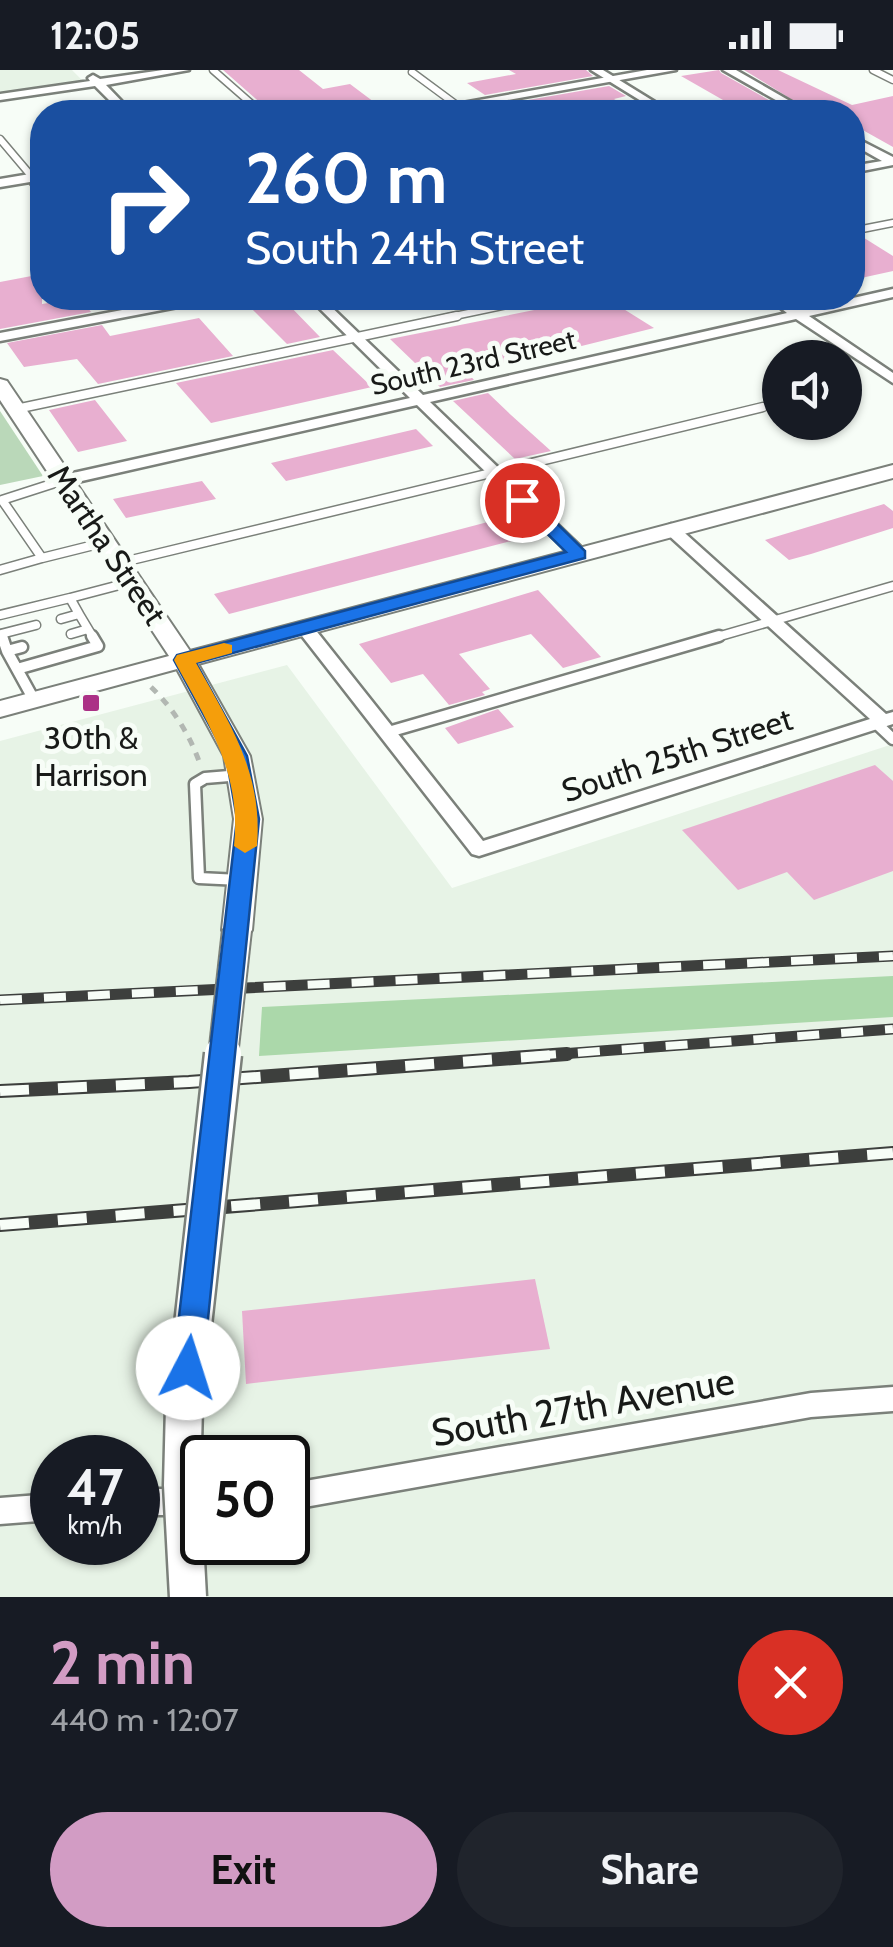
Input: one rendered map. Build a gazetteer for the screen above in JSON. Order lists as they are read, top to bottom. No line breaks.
{"streets":{"main road":["Martha Street"],"street":["South 23rd Street","South 25th Street","South 27th Avenue"]},"crossings":[["South 23rd Street","Martha Street"]],"places":{"transit":["30th & Harrison"]},"page":{"status":"12:05","turn":["260 m","South 24th Street"],"speed":"47 km/h","limit":"50","heading":["2 min","440 m · 12:07"],"buttons":["Exit","Share"]}}
